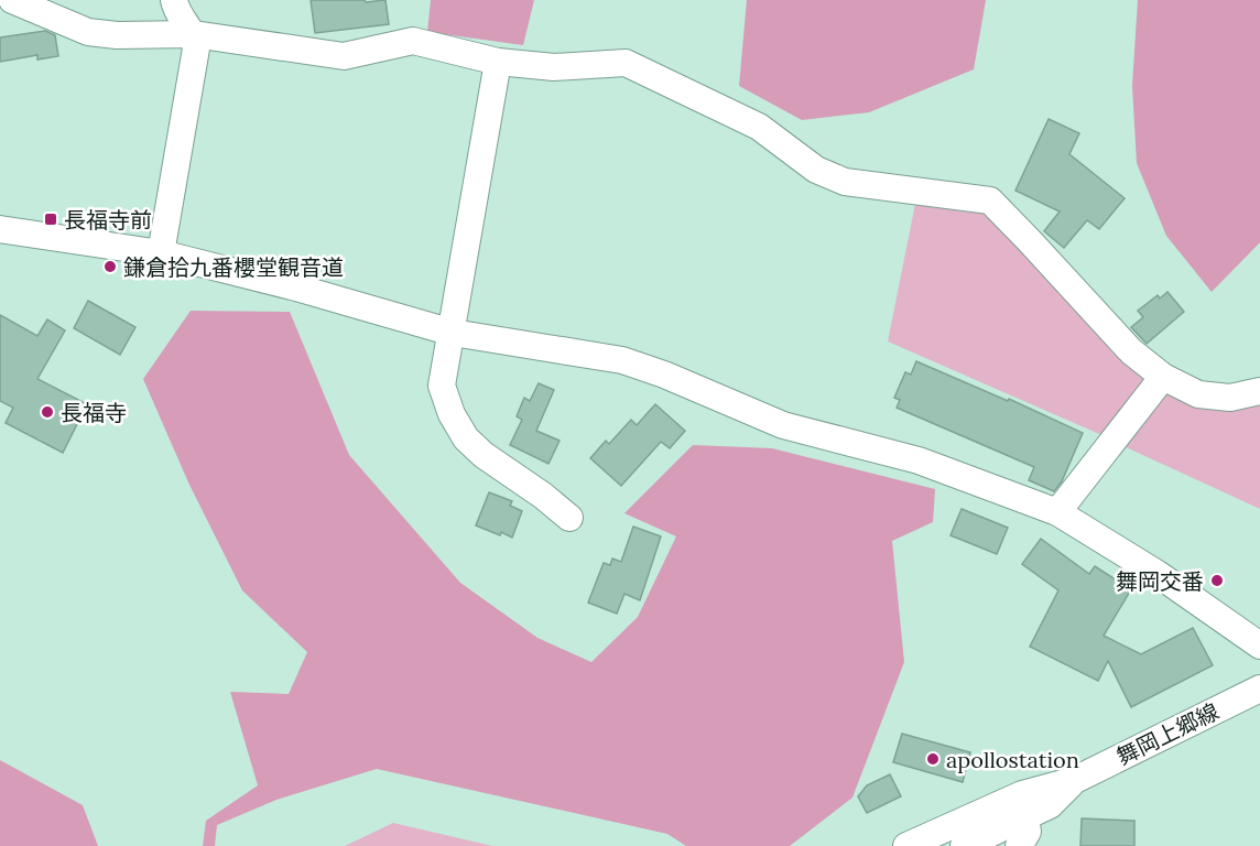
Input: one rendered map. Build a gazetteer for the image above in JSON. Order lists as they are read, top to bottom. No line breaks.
{"streets":{"street":["舞岡上郷線"]},"places":{"transit":["長福寺前"],"other":["鎌倉拾九番櫻堂観音道","長福寺","舞岡交番","apollostation"]}}
